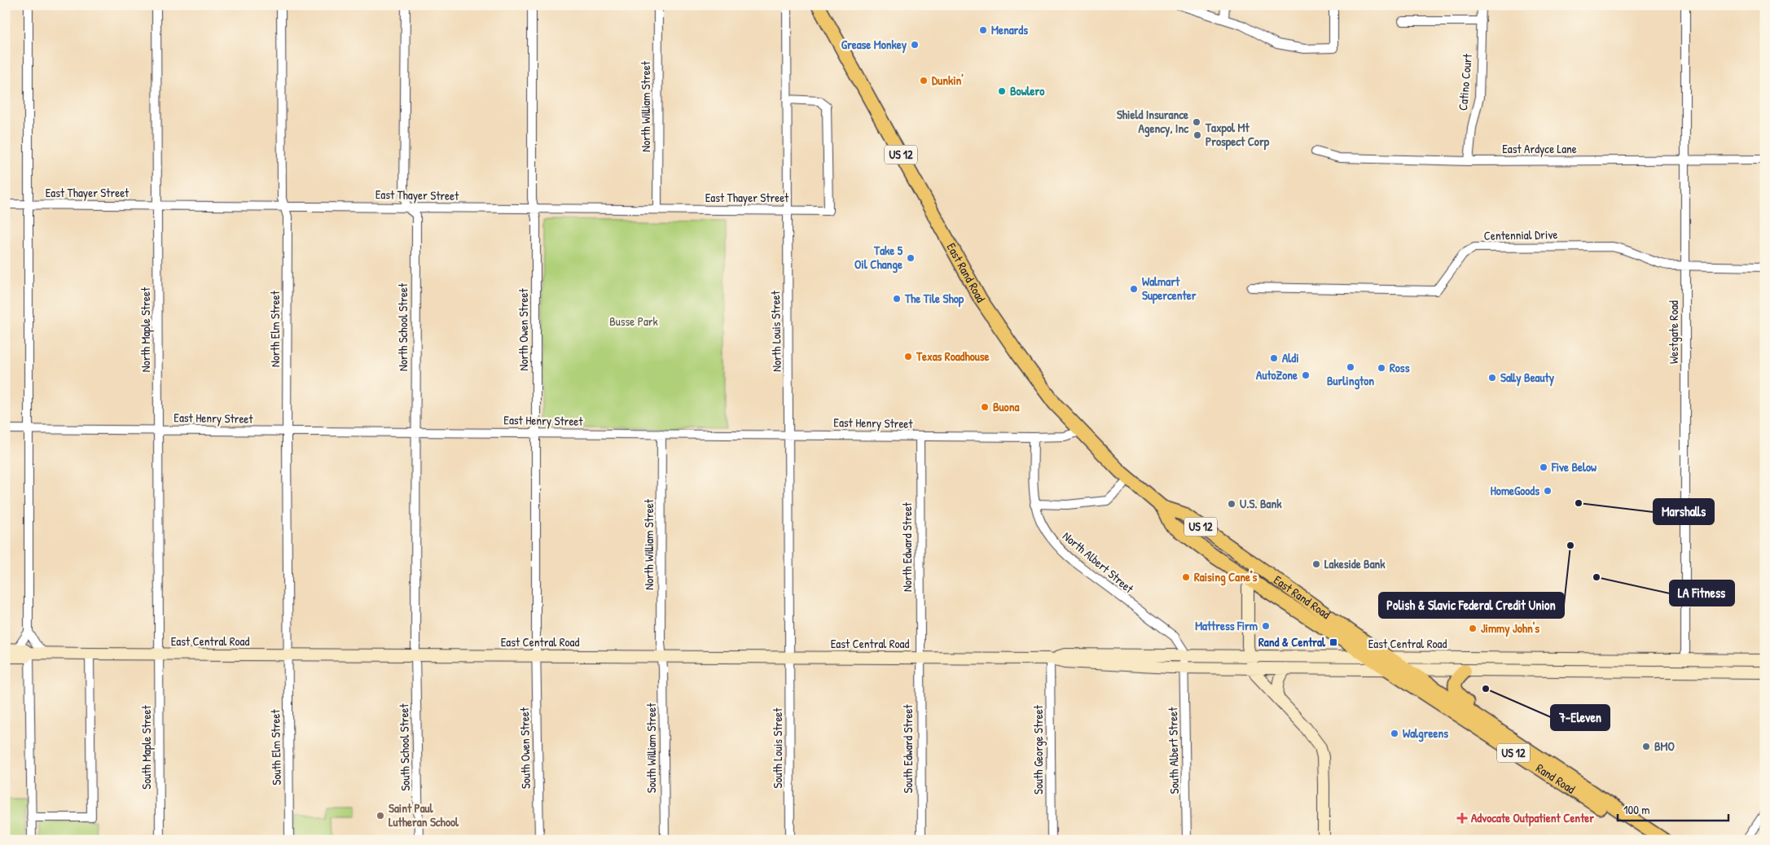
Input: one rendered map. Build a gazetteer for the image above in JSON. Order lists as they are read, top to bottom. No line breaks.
{"streets":{"main road":["US 12","East Rand Road","East Central Road","Rand Road"],"street":["Catino Court","North William Street","East Ardyce Lane","East Thayer Street","Centennial Drive","North School Street","North Elm Street","North Maple Street","North Owen Street","North Louis Street","Westgate Road","East Henry Street","North Edward Street","North Albert Street","South Maple Street","South Elm Street","South School Street","South Owen Street","South William Street","South Louis Street","South Edward Street","South George Street","South Albert Street"]},"crossings":[["Catino Court","East Ardyce Lane"],["North William Street","East Thayer Street"],["North William Street","East Henry Street"],["North William Street","East Central Road"],["North William Street","South William Street"],["East Ardyce Lane","Westgate Road"],["East Thayer Street","North School Street"],["East Thayer Street","North Elm Street"],["East Thayer Street","North Maple Street"],["East Thayer Street","North Owen Street"],["East Thayer Street","North Louis Street"],["Centennial Drive","Westgate Road"],["East Rand Road","East Henry Street"],["East Rand Road","East Central Road"],["East Rand Road","Rand Road"],["North School Street","East Henry Street"],["North School Street","East Central Road"],["North School Street","South School Street"],["North Elm Street","East Henry Street"],["North Elm Street","East Central Road"],["North Elm Street","South Elm Street"],["North Maple Street","East Henry Street"],["North Maple Street","East Central Road"],["North Maple Street","South Maple Street"],["North Owen Street","East Henry Street"],["North Owen Street","East Central Road"],["North Owen Street","South Owen Street"],["North Louis Street","East Henry Street"],["North Louis Street","East Central Road"],["North Louis Street","South Louis Street"],["Westgate Road","East Central Road"],["East Henry Street","North Edward Street"],["East Henry Street","North Albert Street"],["North Edward Street","East Central Road"],["North Edward Street","South Edward Street"],["North Albert Street","East Central Road"],["North Albert Street","South Albert Street"],["East Central Road","South Maple Street"],["East Central Road","South Elm Street"],["East Central Road","South School Street"],["East Central Road","South Owen Street"],["East Central Road","South William Street"],["East Central Road","South Louis Street"],["East Central Road","South Edward Street"],["East Central Road","South George Street"],["East Central Road","South Albert Street"],["East Central Road","Rand Road"]],"parks":["Busse Park"],"places":{"other":["Menards","Grease Monkey","Dunkin'","Bowlero","Shield Insurance Agency, Inc","Taxpol Mt Prospect Corp","Take 5 Oil Change","Walmart Supercenter","The Tile Shop","Texas Roadhouse","Aldi","Burlington","Ross","AutoZone","Sally Beauty","Buona","Five Below","HomeGoods","Marshalls","U.S. Bank","Polish & Slavic Federal Credit Union","Lakeside Bank","Raising Cane's","LA Fitness","Mattress Firm","Jimmy John's","7-Eleven","Walgreens","BMO","Saint Paul Lutheran School"],"transit":["Rand & Central"],"health":["Advocate Outpatient Center"]},"scale_bar":"100 m"}
